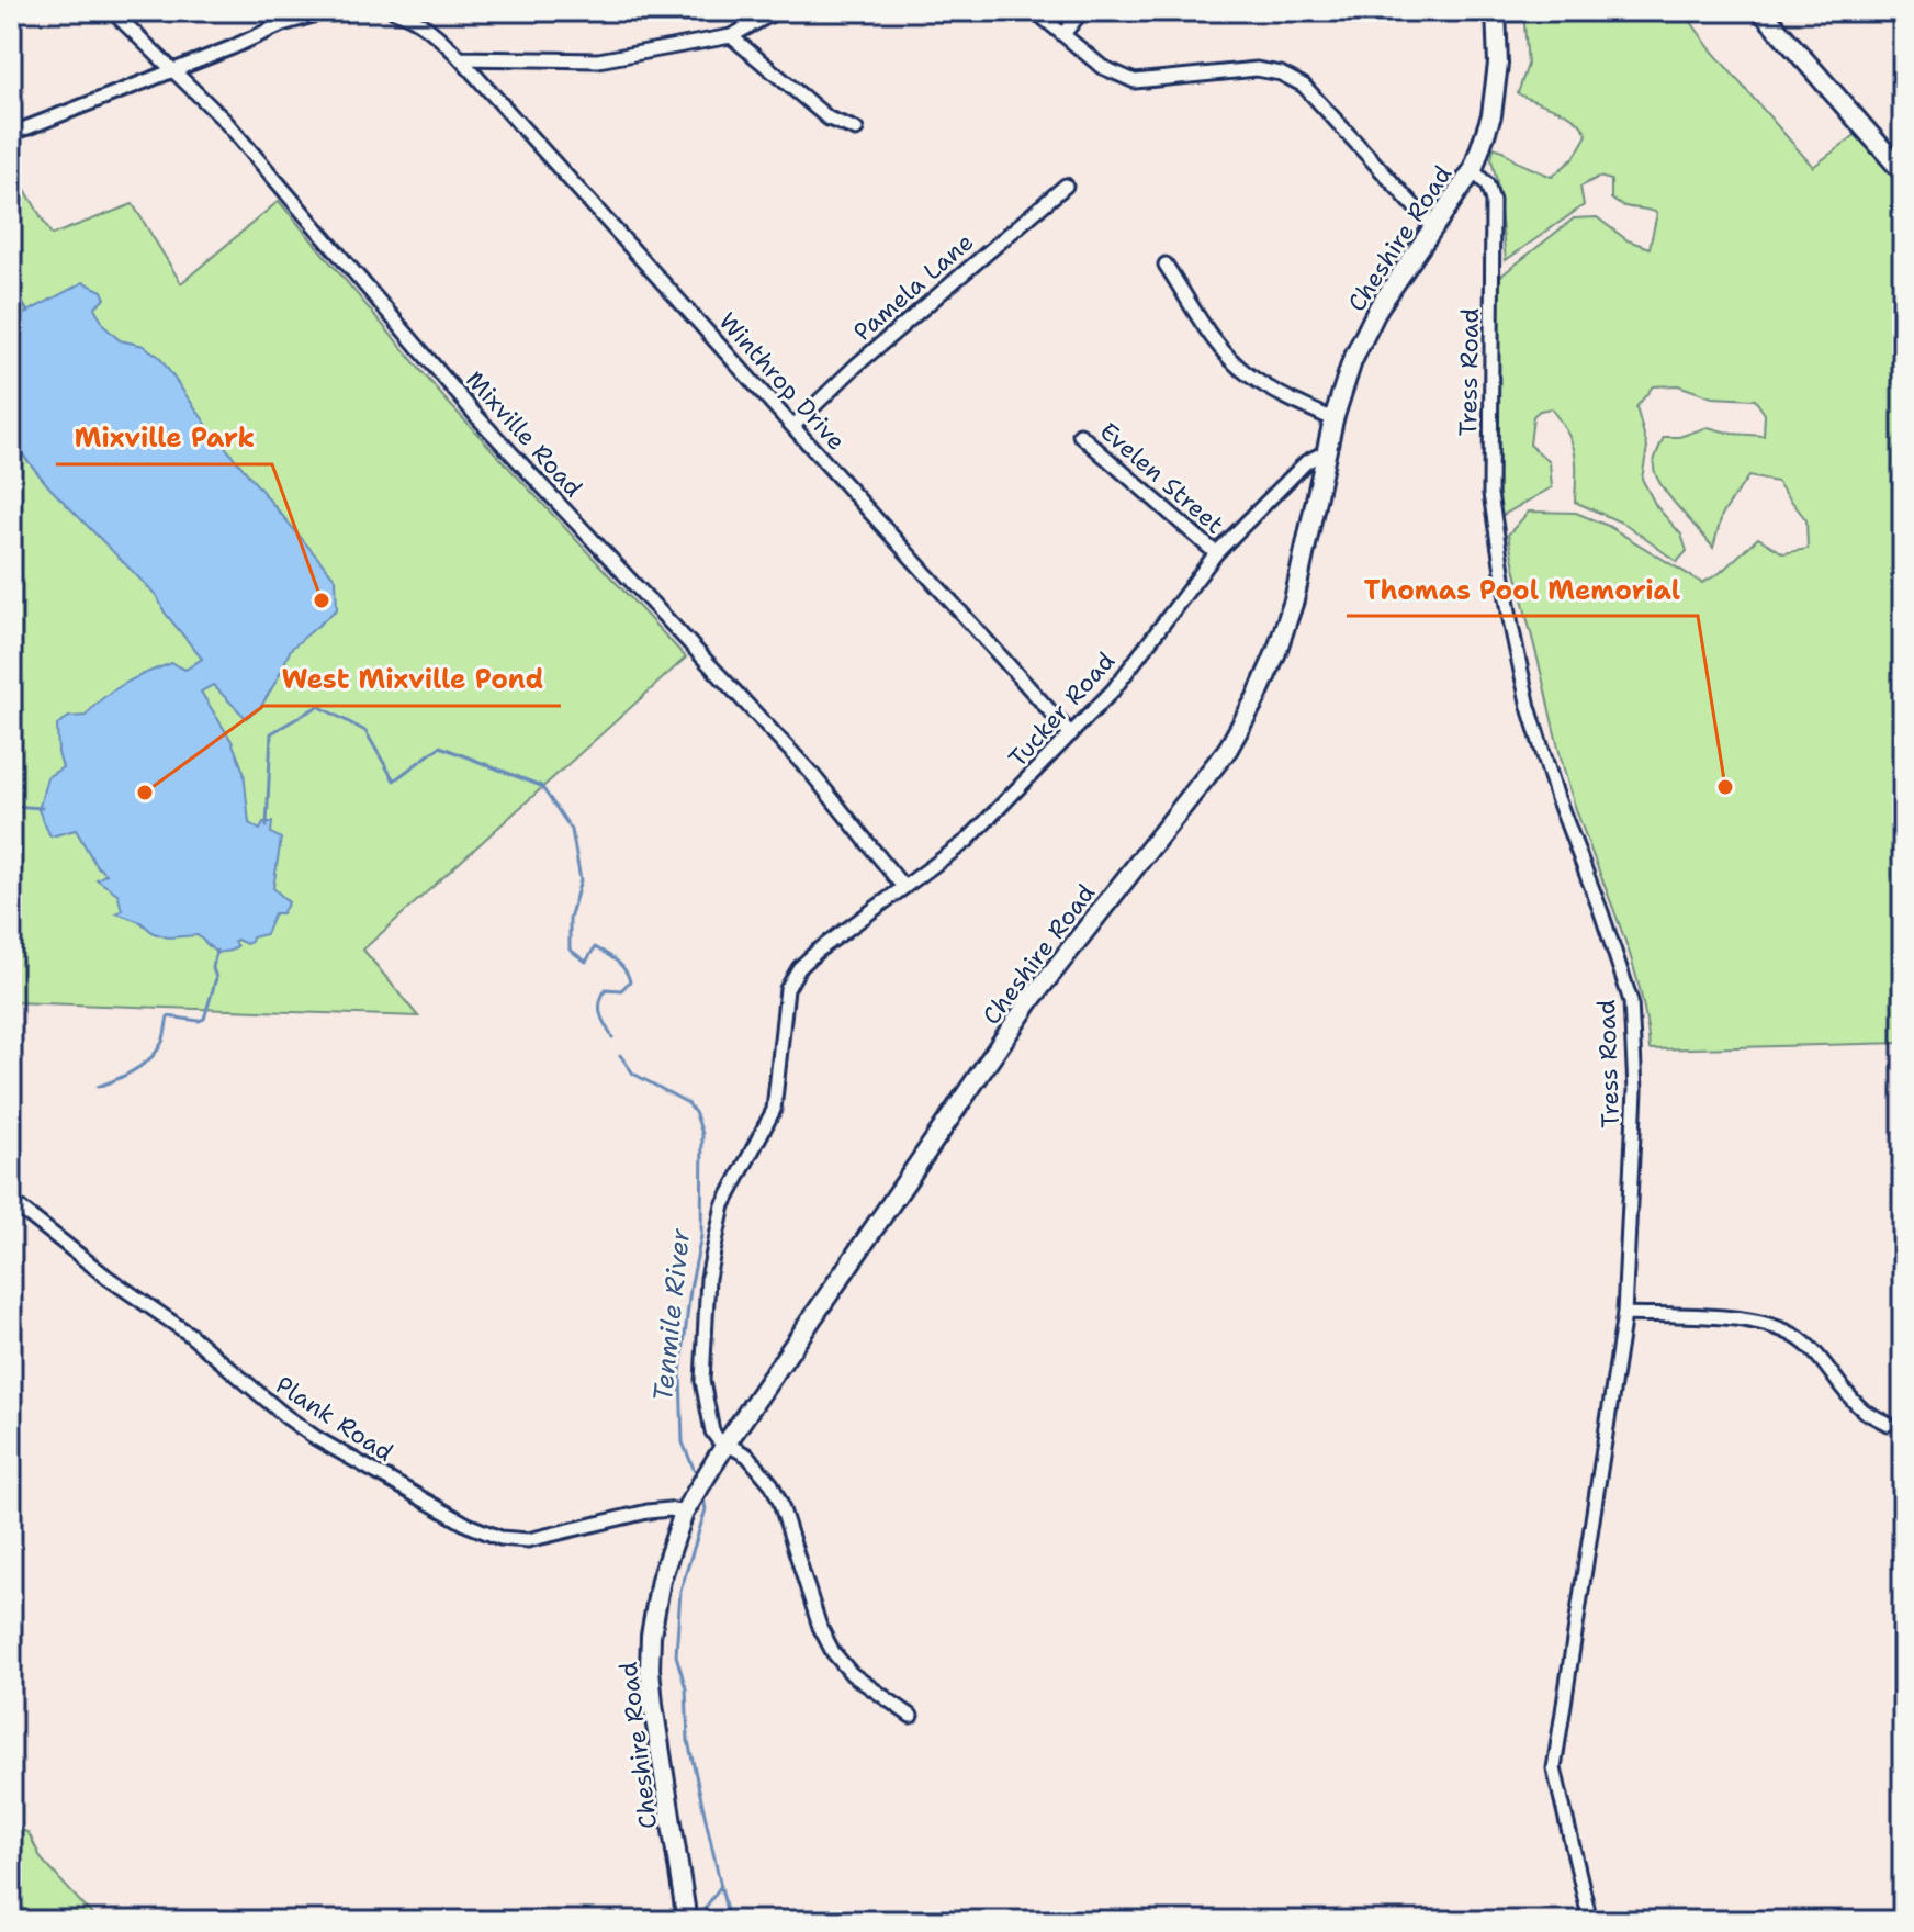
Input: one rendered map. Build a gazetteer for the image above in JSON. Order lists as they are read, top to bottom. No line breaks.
{"streets":{"main road":["Cheshire Road"],"street":["Pamela Lane","Tress Road","Winthrop Drive","Mixville Road","Evelen Street","Tucker Road","Plank Road"]},"crossings":[["Cheshire Road","Tress Road"],["Cheshire Road","Tucker Road"],["Cheshire Road","Plank Road"],["Pamela Lane","Winthrop Drive"],["Winthrop Drive","Tucker Road"],["Mixville Road","Tucker Road"],["Evelen Street","Tucker Road"]],"water":["Tenmile River"],"places":["Mixville Park","Thomas Pool Memorial","West Mixville Pond"]}
